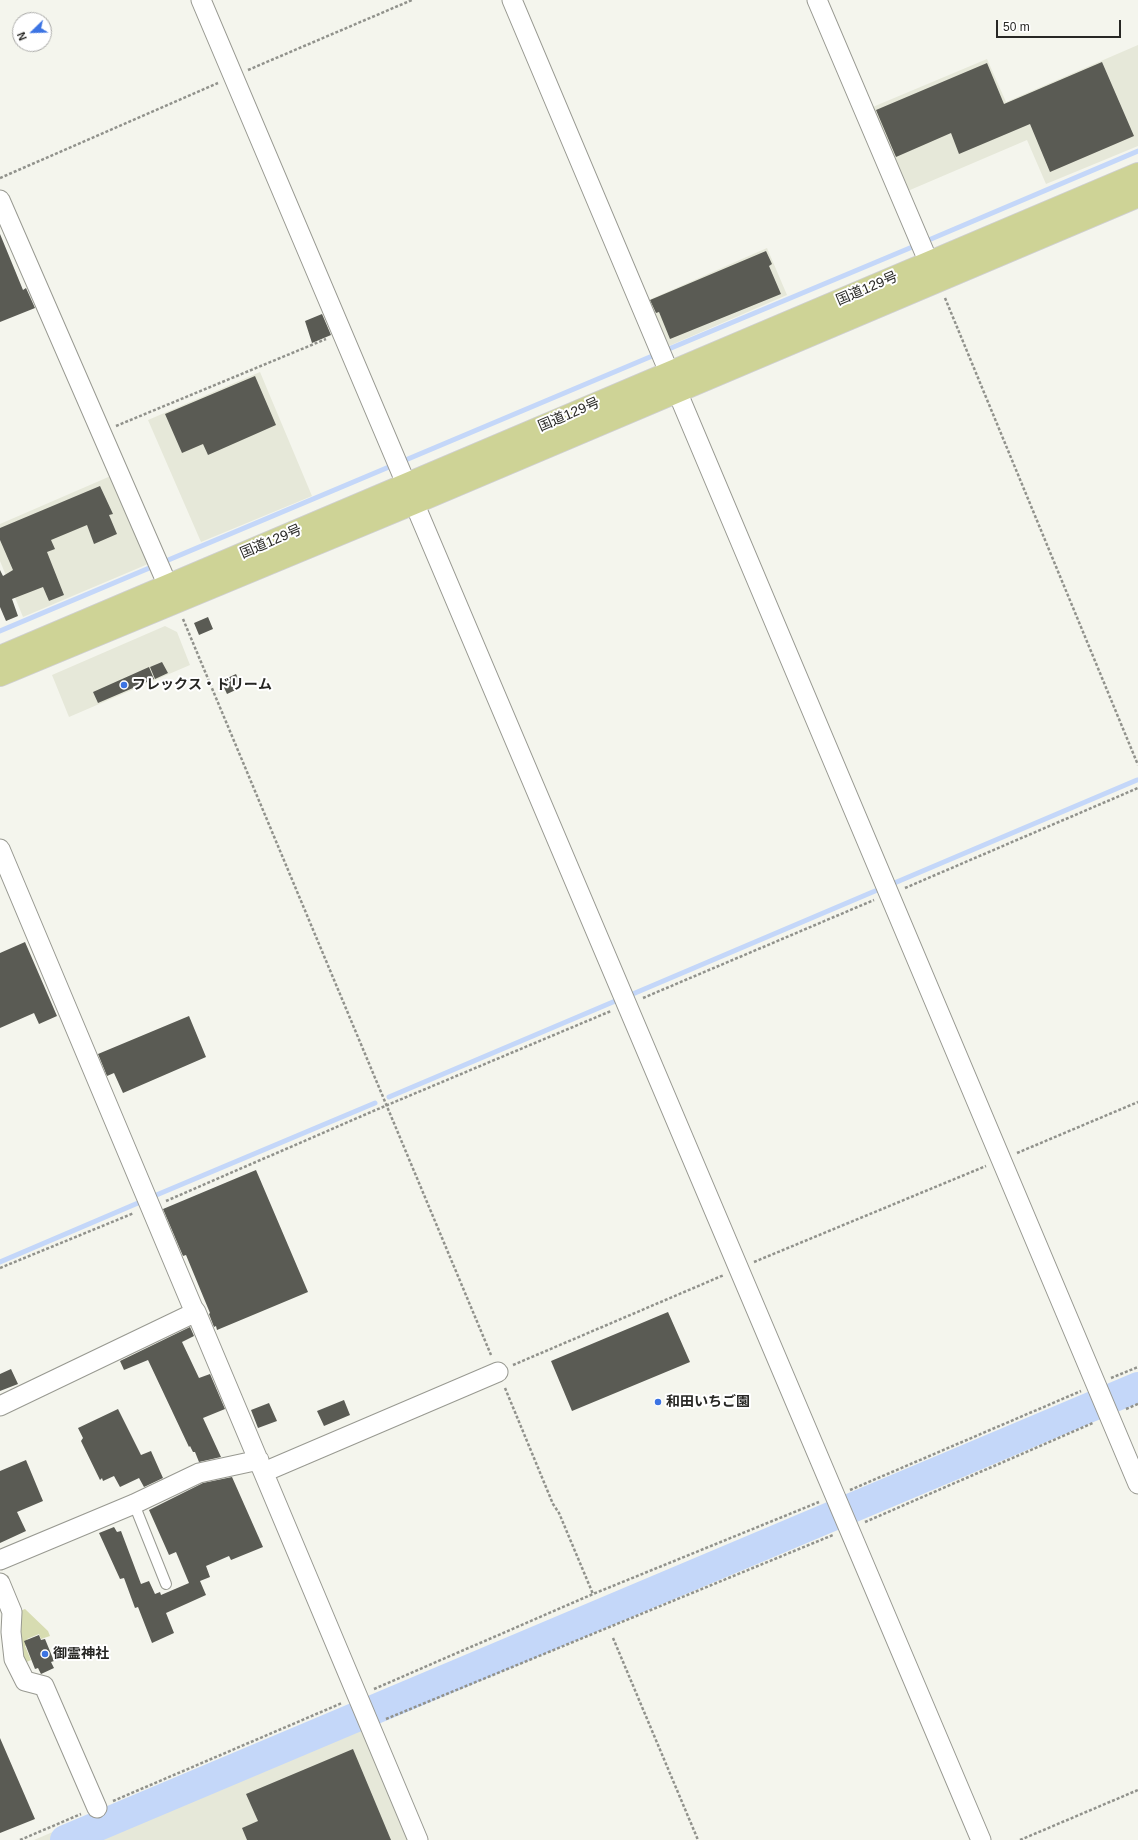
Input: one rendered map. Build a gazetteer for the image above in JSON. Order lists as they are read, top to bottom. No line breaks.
{"streets":{"highway":["国道129号"]},"places":["フレックス・ドリーム","和田いちご園","御霊神社"],"scale_bar":"50 m","north":"bottom left"}
